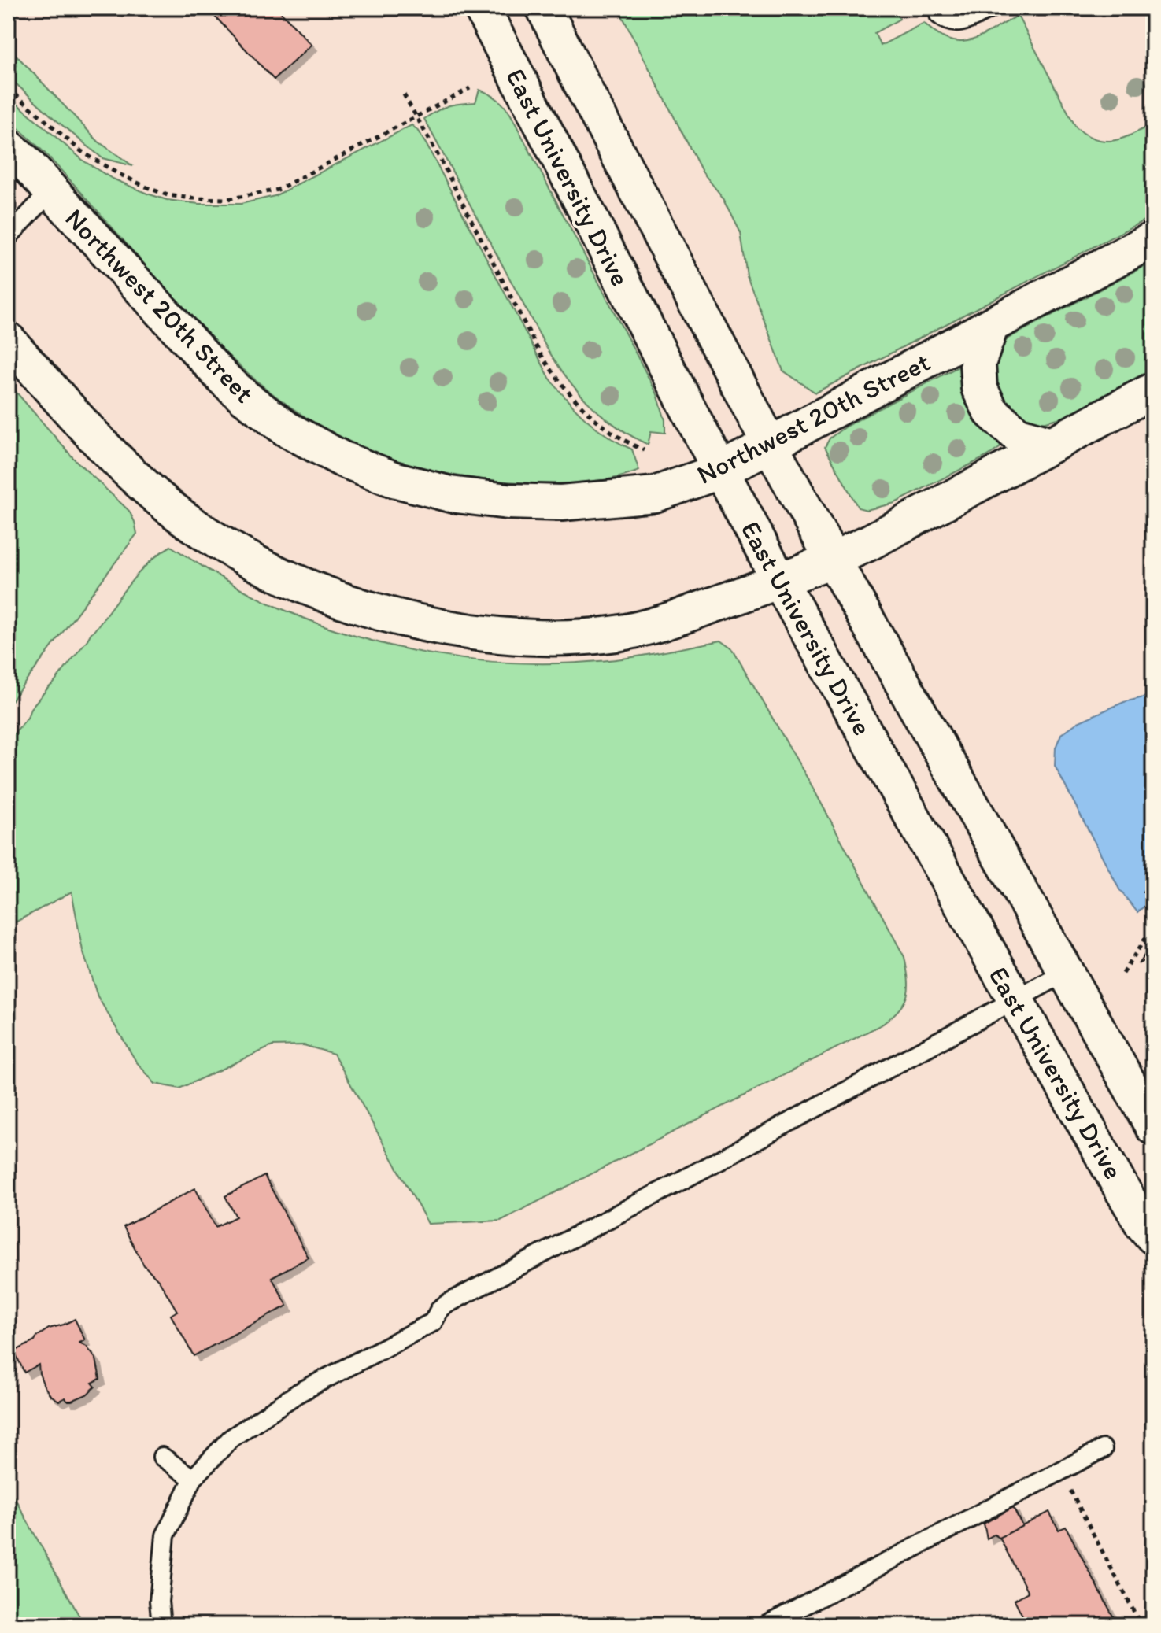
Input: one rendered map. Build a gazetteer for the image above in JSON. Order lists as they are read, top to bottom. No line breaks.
{"streets":{"street":["East University Drive","Northwest 20th Street"]},"crossings":[["East University Drive","Northwest 20th Street"]]}
